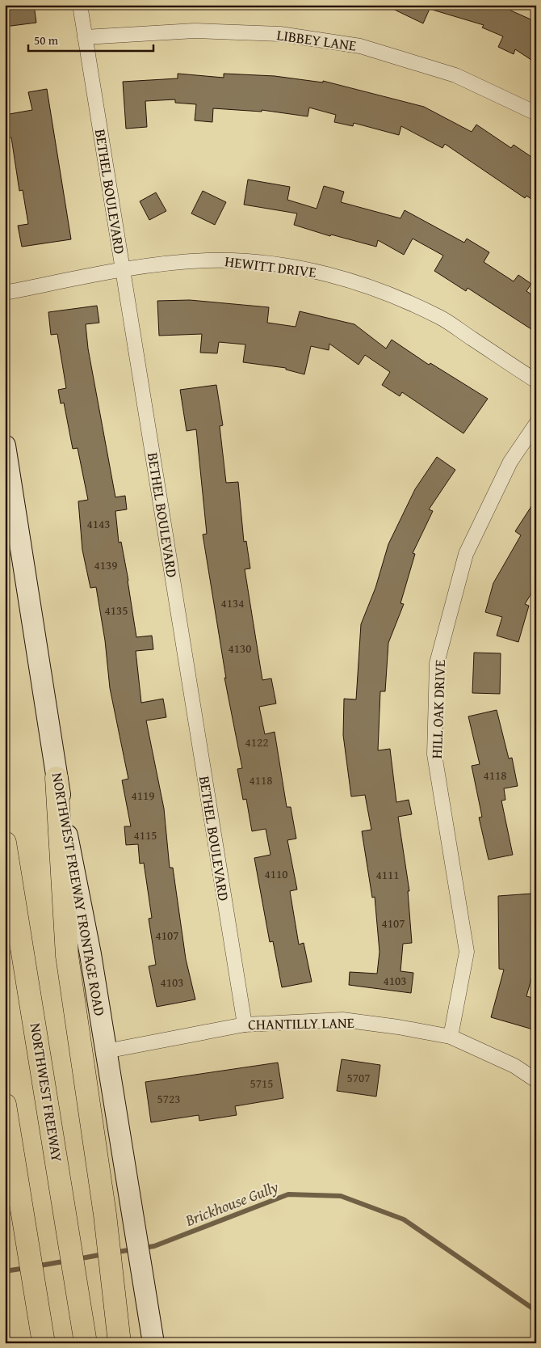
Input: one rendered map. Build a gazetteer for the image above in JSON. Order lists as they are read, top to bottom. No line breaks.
{"streets":{"highway":["NORTHWEST FREEWAY"],"main road":["NORTHWEST FREEWAY FRONTAGE ROAD"],"street":["LIBBEY LANE","BETHEL BOULEVARD","HEWITT DRIVE","HILL OAK DRIVE","CHANTILLY LANE"]},"crossings":[["LIBBEY LANE","BETHEL BOULEVARD"],["BETHEL BOULEVARD","HEWITT DRIVE"],["BETHEL BOULEVARD","CHANTILLY LANE"],["HILL OAK DRIVE","CHANTILLY LANE"],["NORTHWEST FREEWAY FRONTAGE ROAD","CHANTILLY LANE"]],"water":["Brickhouse Gully"],"house_numbers":["4143","4139","4134","4135","4130","4122","4118","4118","4119","4115","4110","4111","4107","4107","4103","4103","5707","5715","5723"],"scale_bar":"50 m"}
